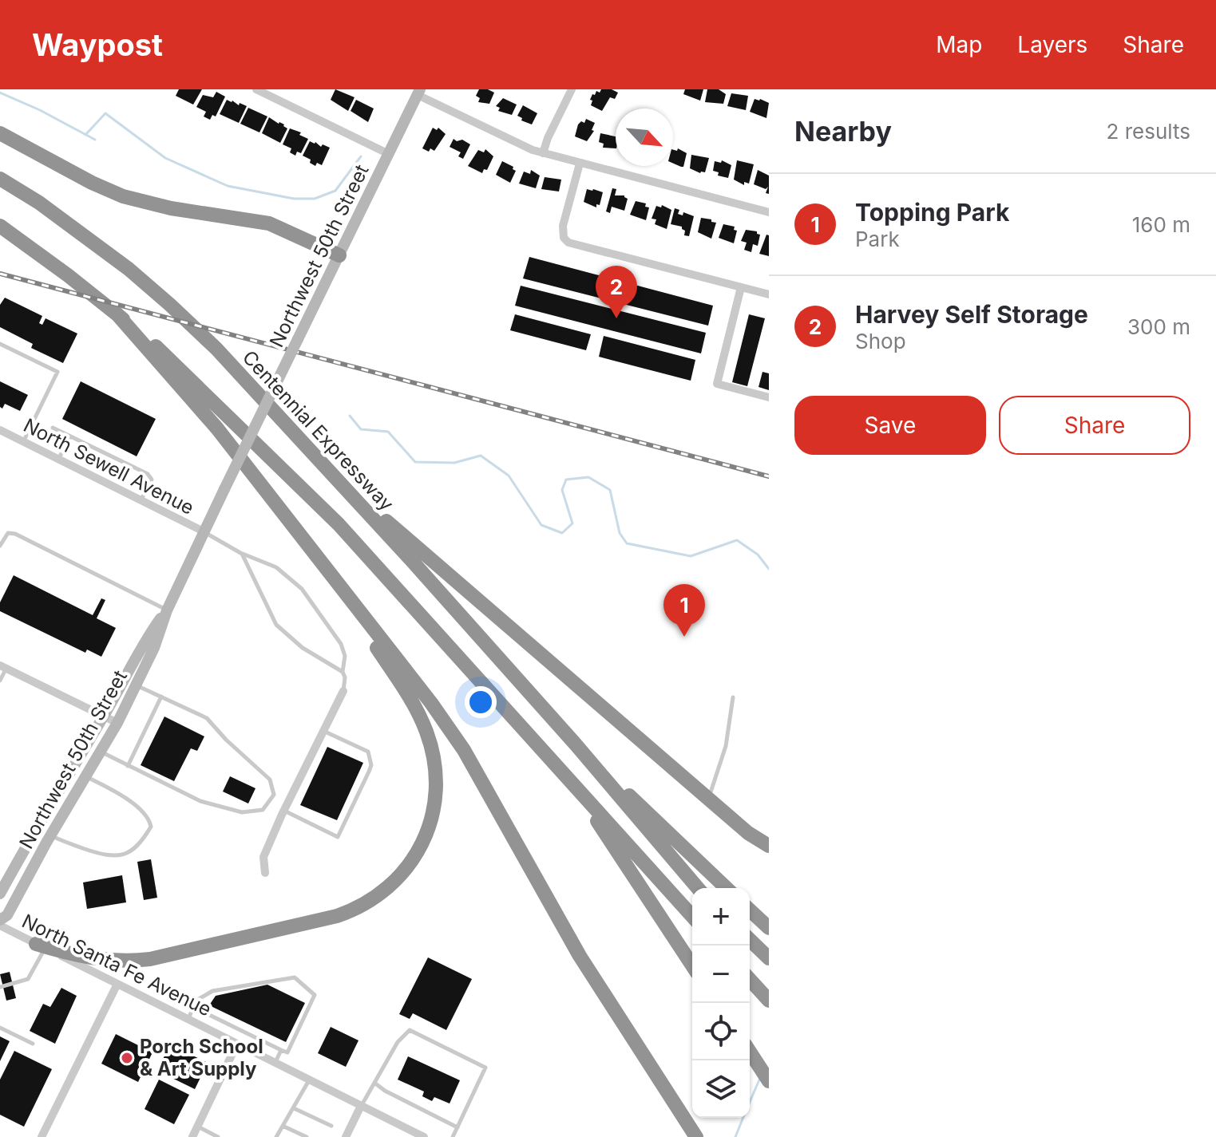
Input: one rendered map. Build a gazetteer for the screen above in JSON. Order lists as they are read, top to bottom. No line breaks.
{"streets":{"highway":["Centennial Expressway"],"main road":["Northwest 50th Street"],"street":["North Sewell Avenue","North Santa Fe Avenue"]},"crossings":[["Northwest 50th Street","North Sewell Avenue"]],"places":["Porch School & Art Supply"],"north":"bottom right","page":{"header":"Waypost","nav":["Map","Layers","Share"],"heading":["Nearby","2 results"],"list":[{"mark":"1","name":"Topping Park","note":"Park","value":"160 m"},{"mark":"2","name":"Harvey Self Storage","note":"Shop","value":"300 m"}],"pins":["2","1"],"buttons":["Save","Share"],"map_buttons":["+","−"]}}
